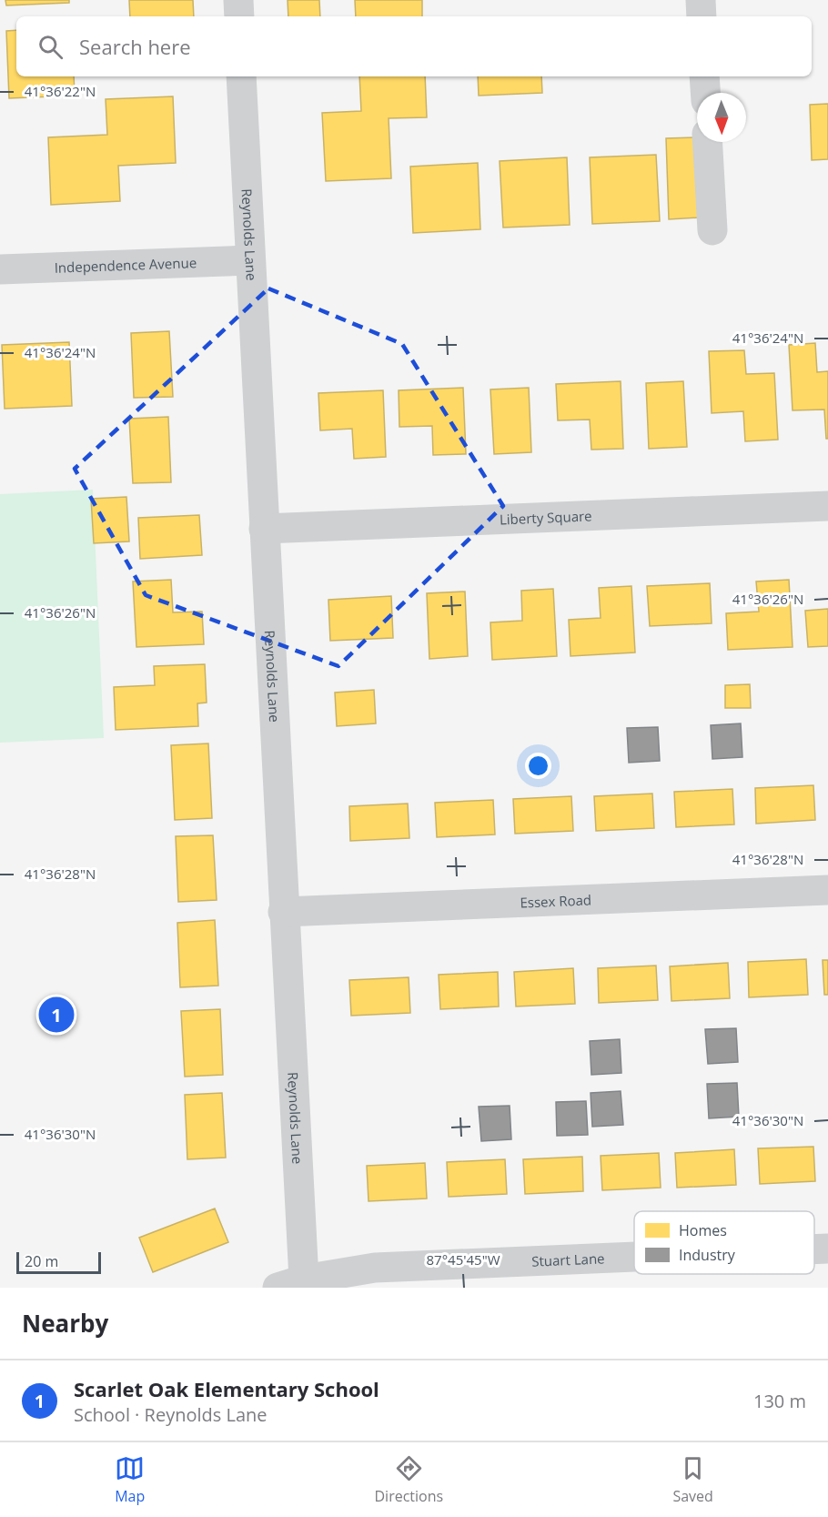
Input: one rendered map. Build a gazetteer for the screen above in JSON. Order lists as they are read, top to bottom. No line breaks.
{"streets":{"street":["Reynolds Lane","Independence Avenue","Liberty Square","Essex Road","Stuart Lane"]},"crossings":[["Reynolds Lane","Independence Avenue"],["Reynolds Lane","Liberty Square"],["Reynolds Lane","Essex Road"],["Reynolds Lane","Stuart Lane"]],"legend":["Homes","Industry"],"scale_bar":"20 m","north":"bottom","page":{"search":"Search here","pins":"1","scale":"20 m","heading":"Nearby","list":[{"mark":"1","name":"Scarlet Oak Elementary School","note":"School · Reynolds Lane","value":"130 m"}],"nav":["Map","Directions","Saved"]},"coordinates":["41°36'22\"N","41°36'24\"N","41°36'26\"N","41°36'28\"N","41°36'30\"N","87°45'45\"W"]}
